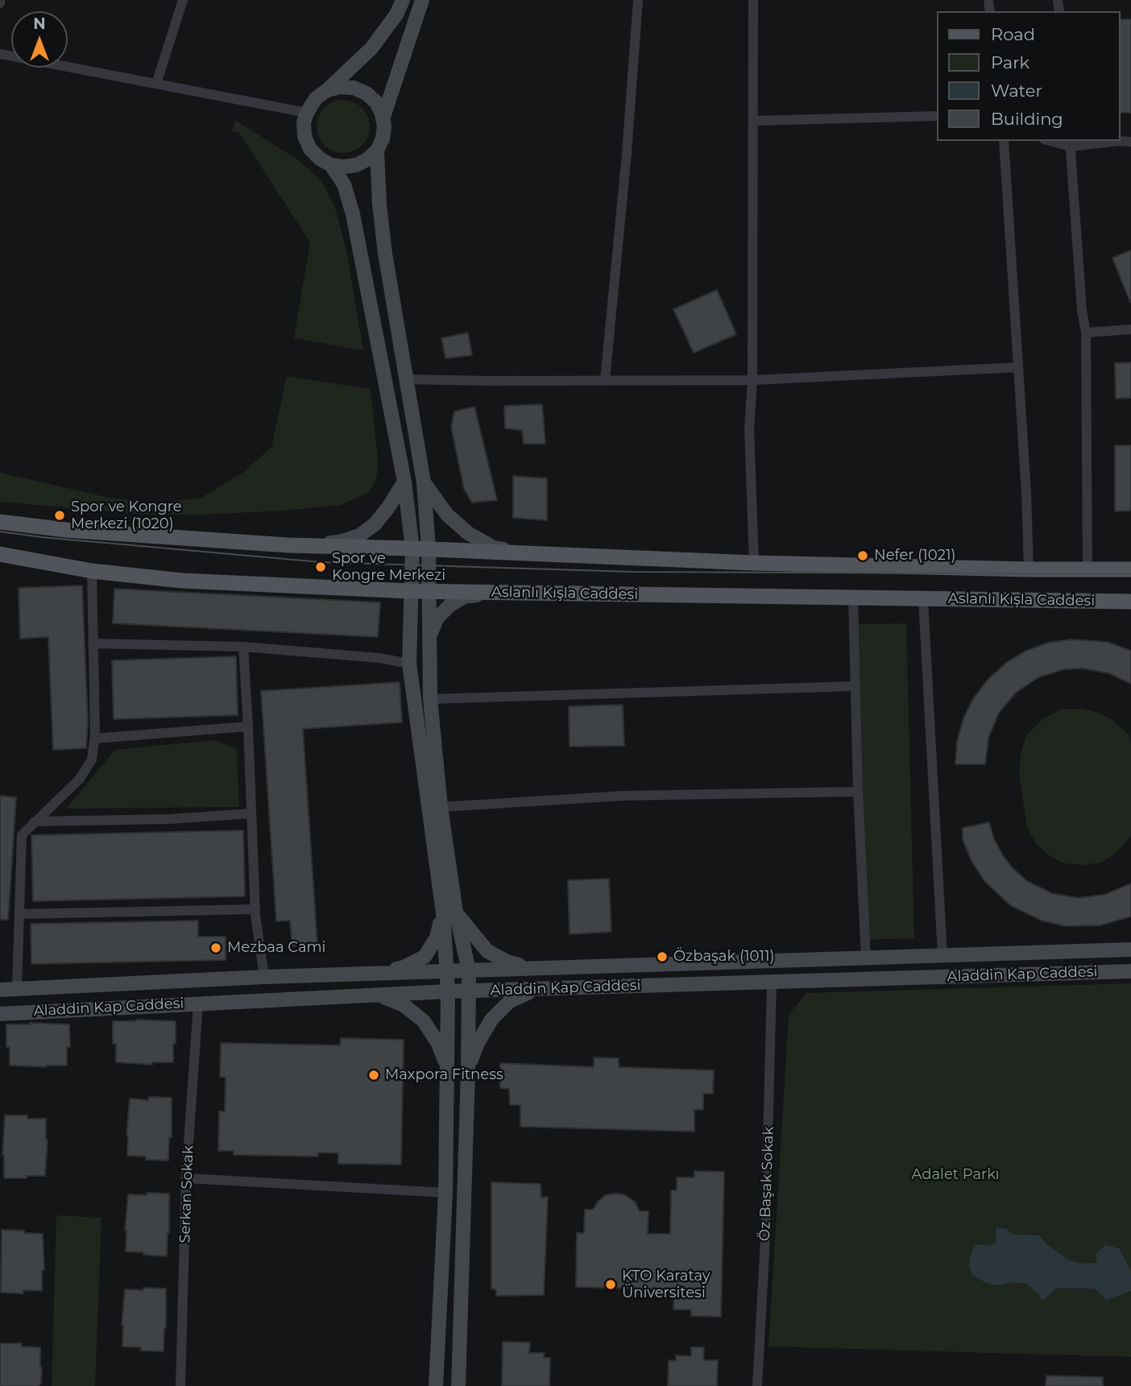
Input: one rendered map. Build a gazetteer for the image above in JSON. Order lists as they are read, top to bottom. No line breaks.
{"streets":{"main road":["Aslanlı Kışla Caddesi"],"street":["Aladdin Kap Caddesi","Öz Başak Sokak","Serkan Sokak"]},"crossings":[["Aladdin Kap Caddesi","Öz Başak Sokak"],["Aladdin Kap Caddesi","Serkan Sokak"]],"parks":["Adalet Parkı"],"places":["Spor ve Kongre Merkezi (1020)","Nefer (1021)","Spor ve Kongre Merkezi","Mezbaa Cami","Özbaşak (1011)","Maxpora Fitness","KTO Karatay Üniversitesi"],"legend":["Road","Park","Water","Building"],"north":"top"}
